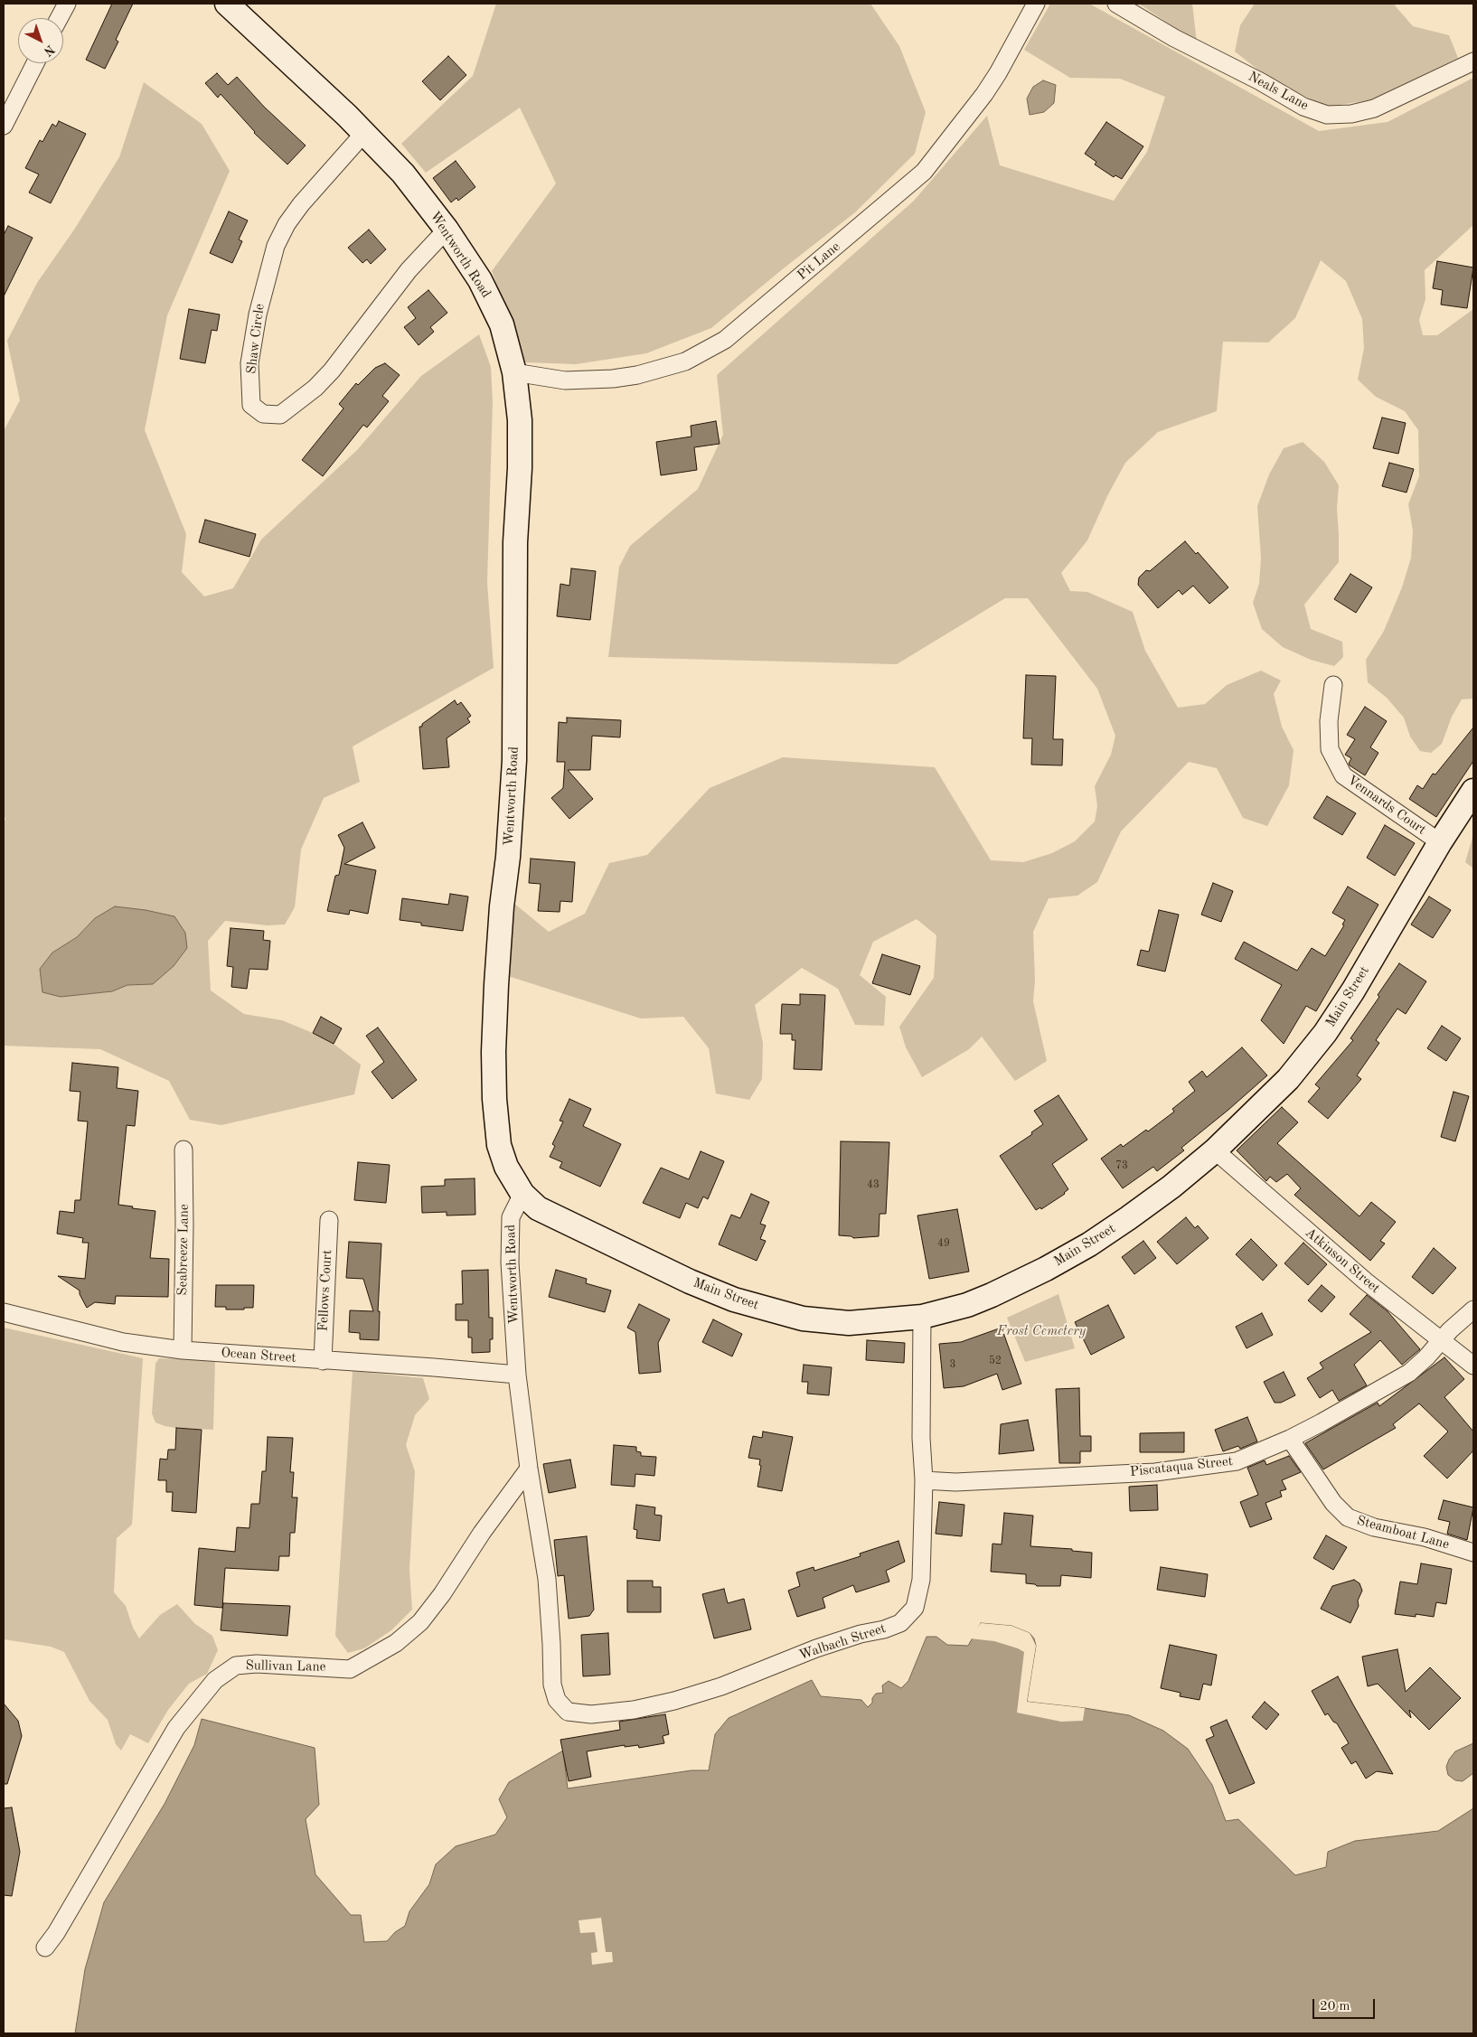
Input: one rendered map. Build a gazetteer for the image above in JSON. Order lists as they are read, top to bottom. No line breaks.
{"streets":{"main road":["Wentworth Road","Main Street"],"street":["Neals Lane","Pit Lane","Shaw Circle","Vennards Court","Seabreeze Lane","Atkinson Street","Fellows Court","Ocean Street","Piscataqua Street","Steamboat Lane","Walbach Street","Sullivan Lane"]},"crossings":[["Wentworth Road","Pit Lane"],["Wentworth Road","Shaw Circle"],["Wentworth Road","Main Street"],["Wentworth Road","Ocean Street"],["Wentworth Road","Walbach Street"],["Wentworth Road","Sullivan Lane"],["Vennards Court","Main Street"],["Main Street","Atkinson Street"],["Main Street","Walbach Street"],["Seabreeze Lane","Ocean Street"],["Atkinson Street","Piscataqua Street"],["Fellows Court","Ocean Street"],["Piscataqua Street","Steamboat Lane"],["Piscataqua Street","Walbach Street"]],"parks":["Frost Cemetery"],"house_numbers":["73","43","49","52","3"],"scale_bar":"20 m","north":"bottom right"}
